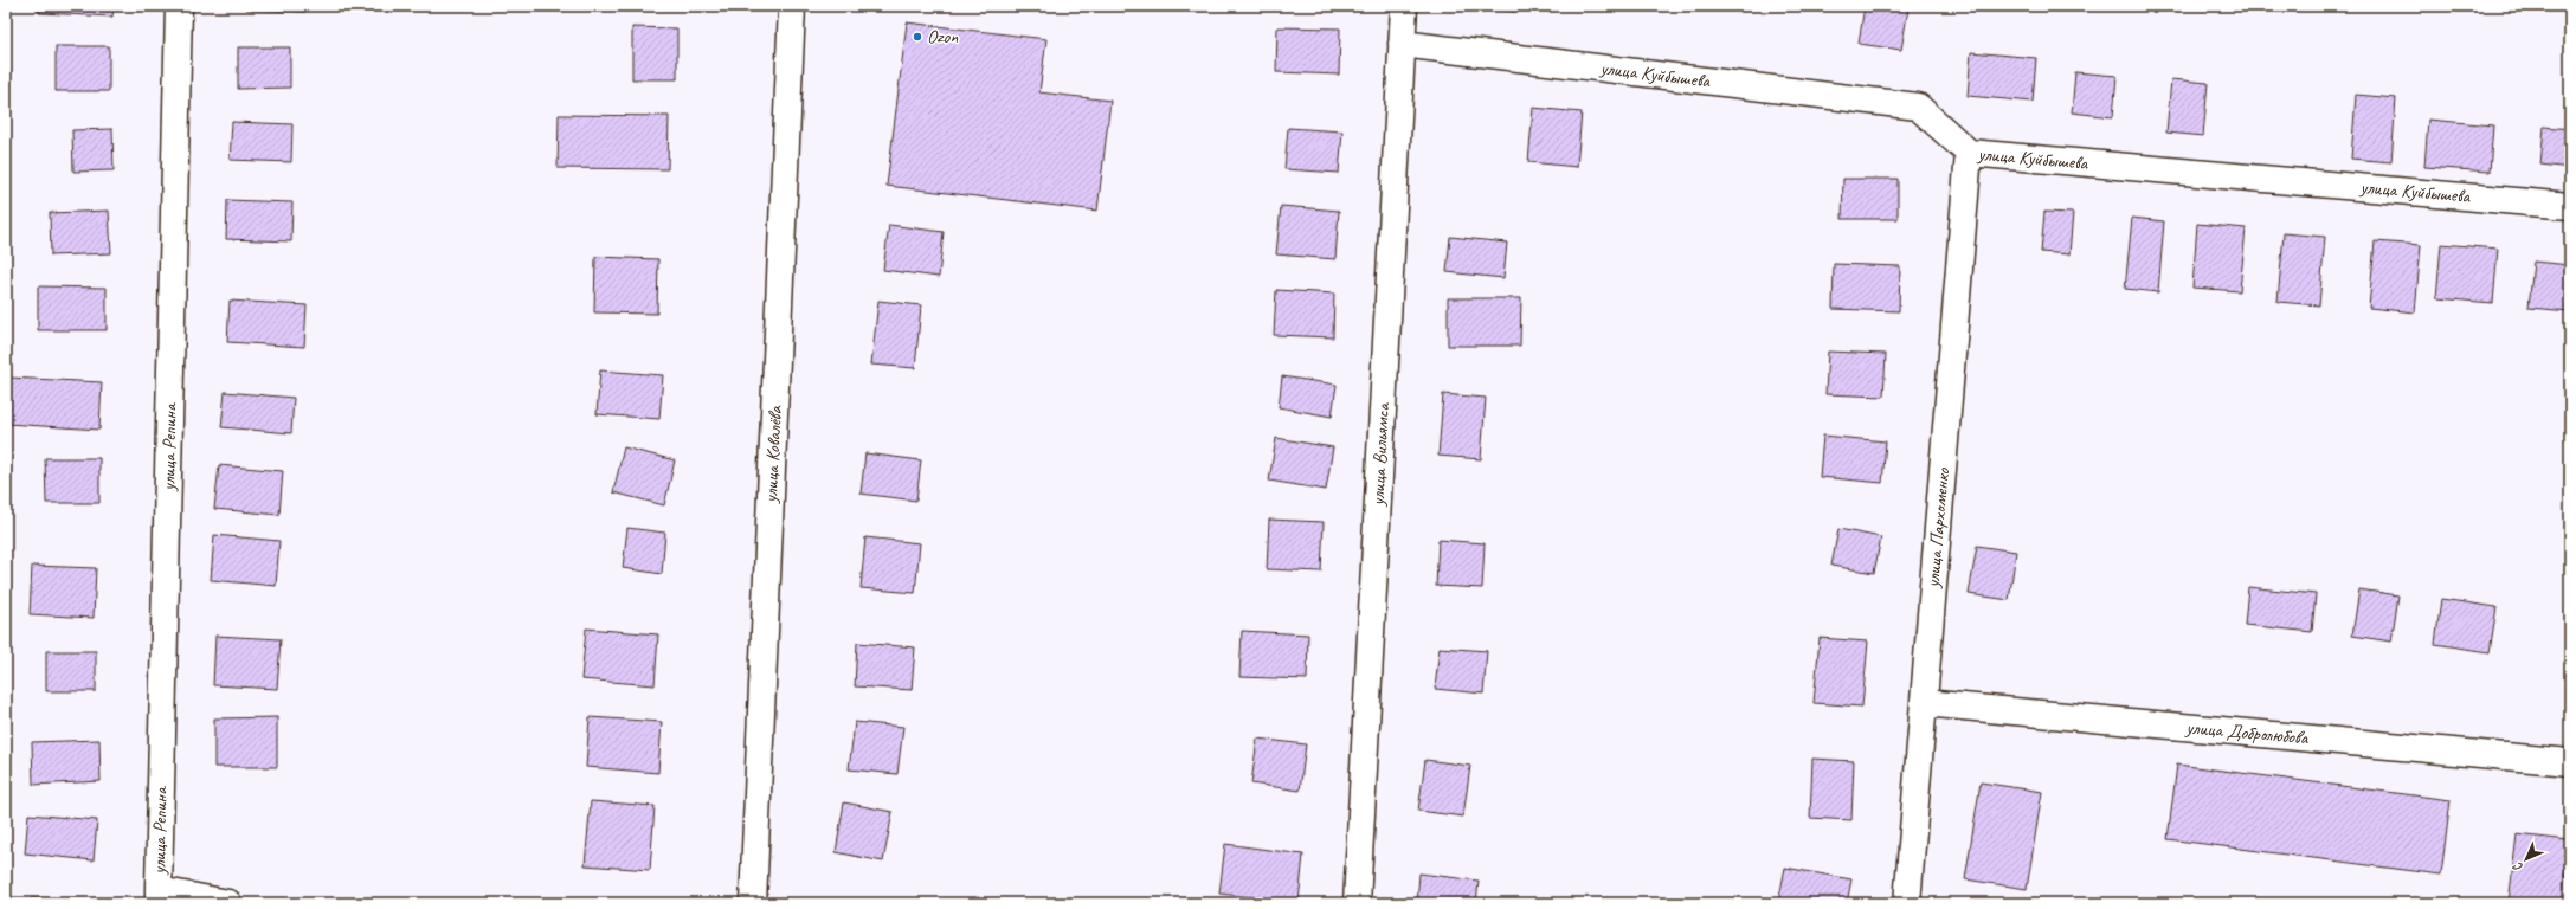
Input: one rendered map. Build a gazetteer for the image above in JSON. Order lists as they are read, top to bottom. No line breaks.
{"streets":{"street":["улица Куйбышева","улица Репина","улица Ковалёва","улица Вильямса","улица Пархоменко","улица Добролюбова"]},"crossings":[["улица Куйбышева","улица Вильямса"],["улица Куйбышева","улица Пархоменко"],["улица Пархоменко","улица Добролюбова"]],"places":["Ozon"],"north":"bottom left"}
